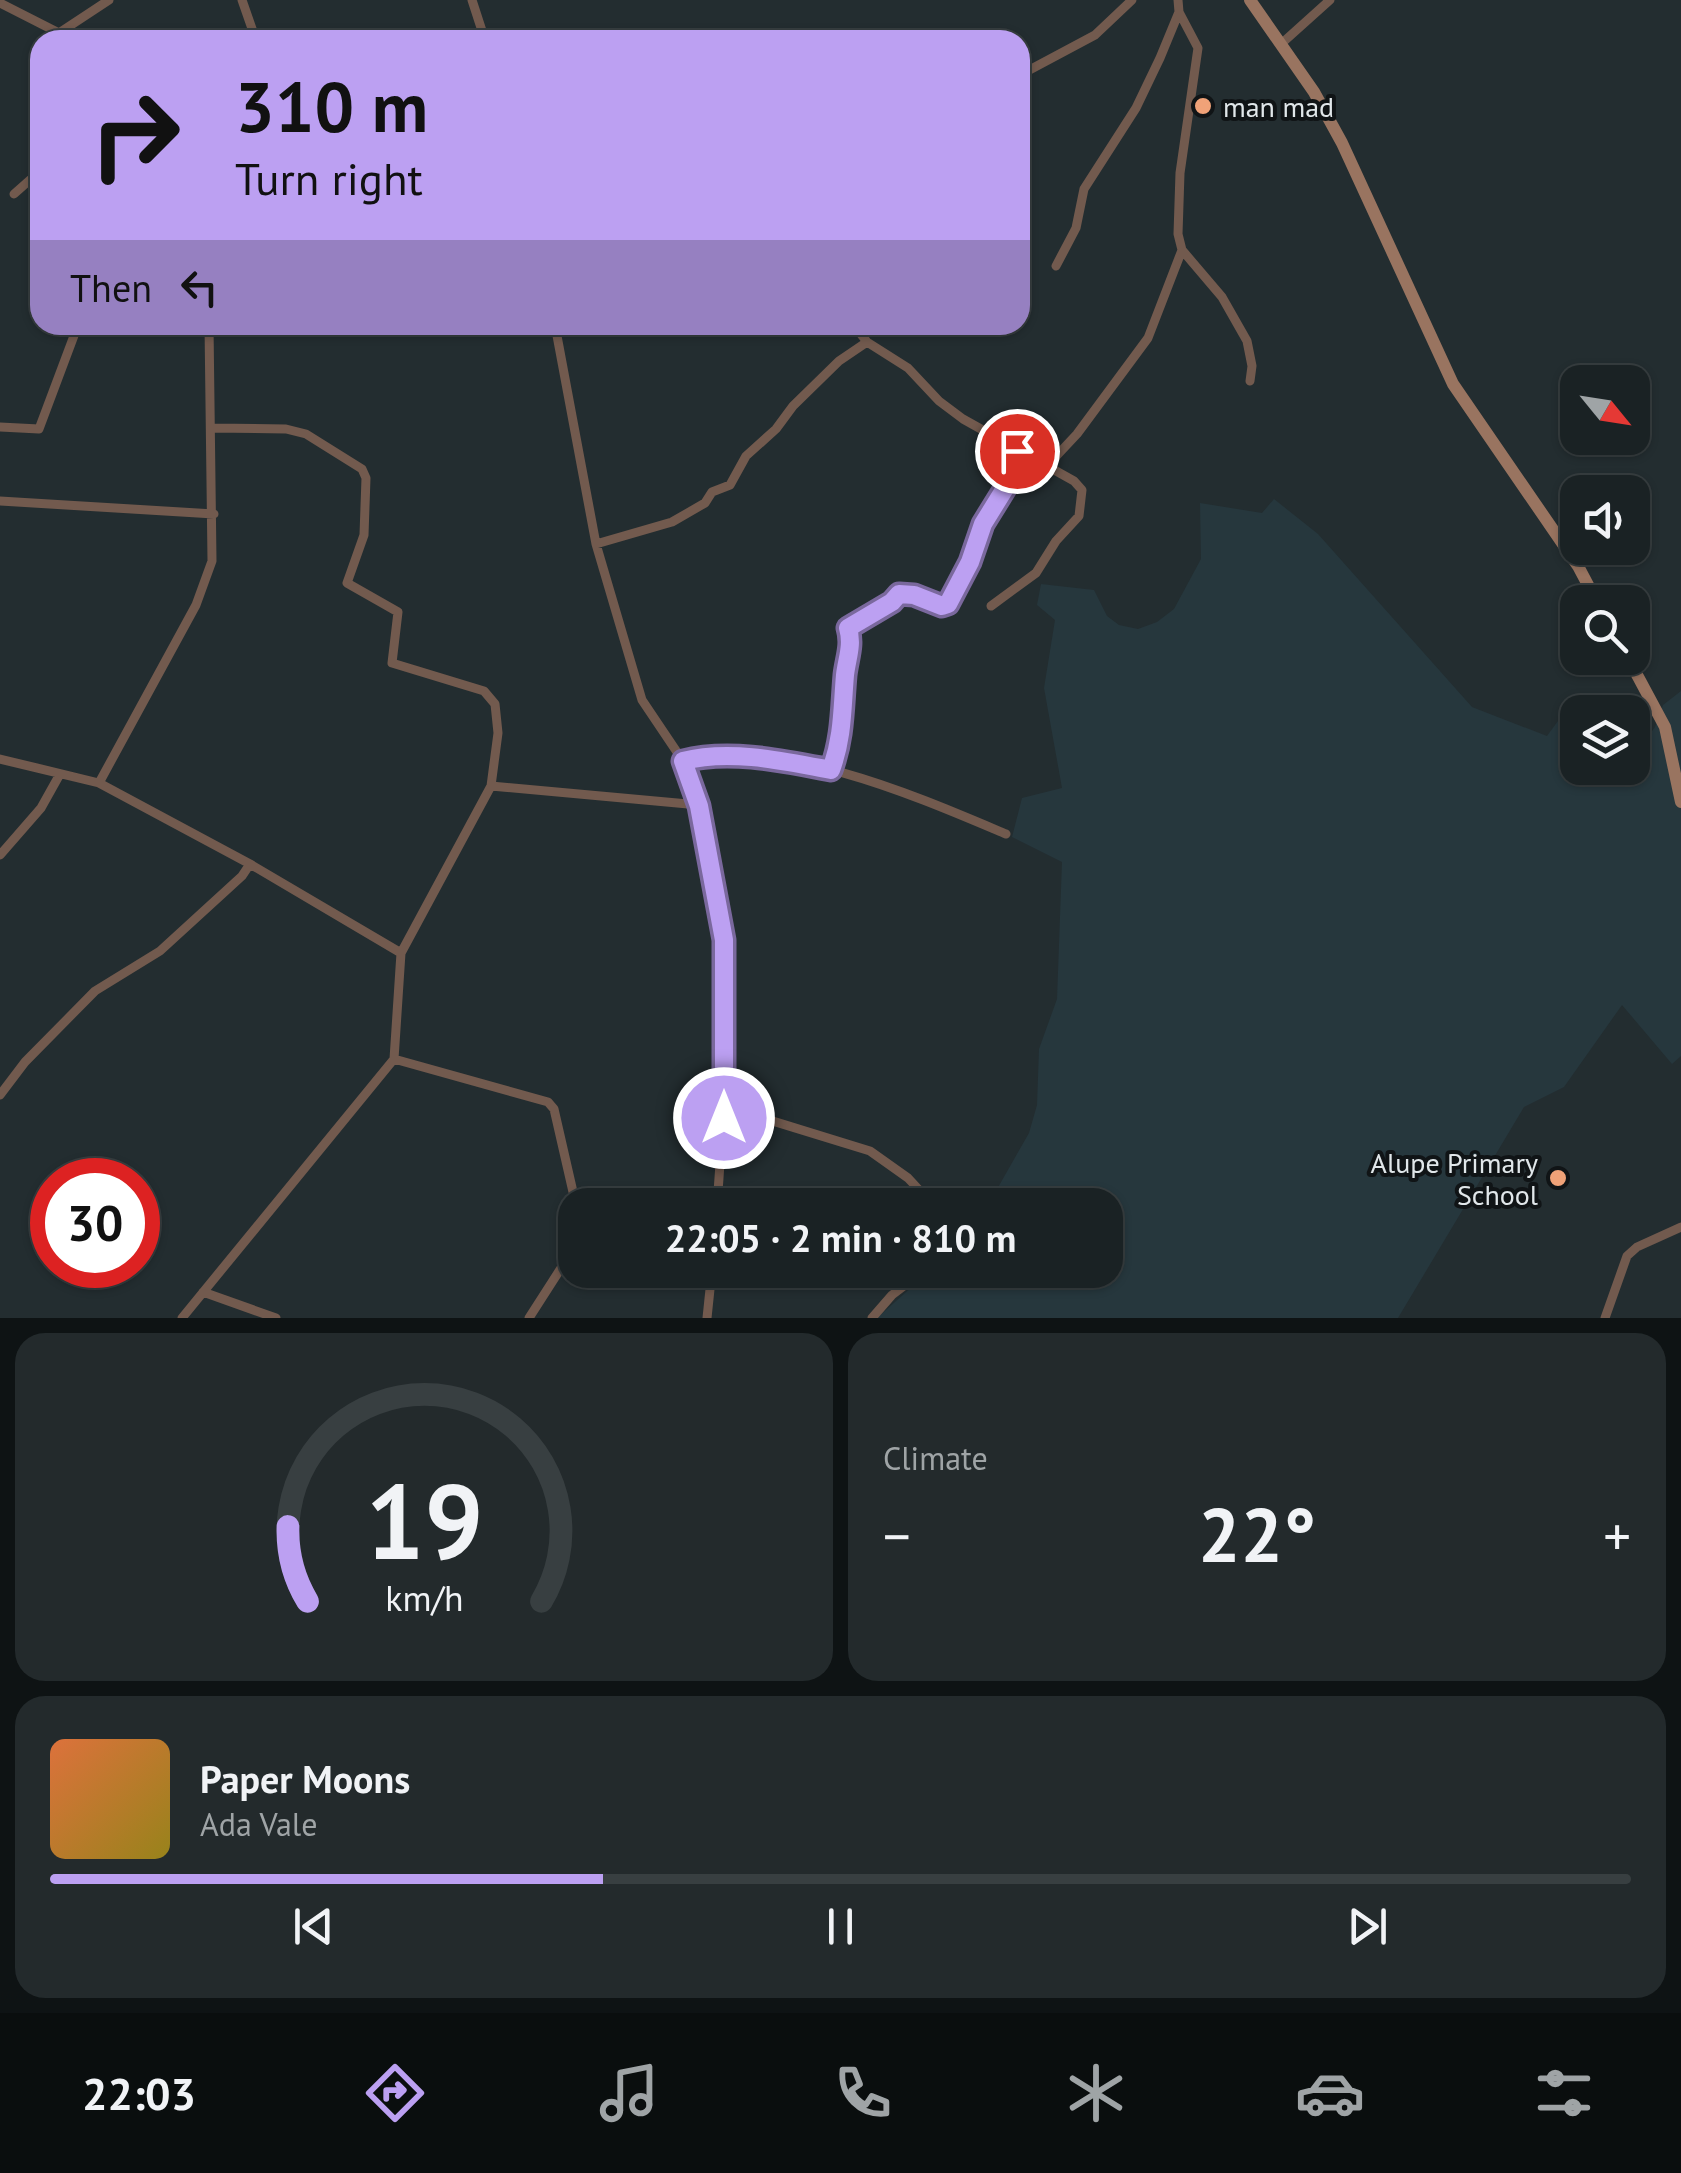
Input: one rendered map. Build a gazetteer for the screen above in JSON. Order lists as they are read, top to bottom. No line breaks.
{"places":["man mad","Alupe Primary School"],"north":"bottom right","page":{"turn":["310 m","Turn right"],"then":"Then","limit":"30","trip":"22:05 · 2 min · 810 m","tile":"Climate","heat":["−","22°","+"],"song":["Paper Moons","Ada Vale"],"tabs":"22:03","gauge":["19","km/h"]}}
